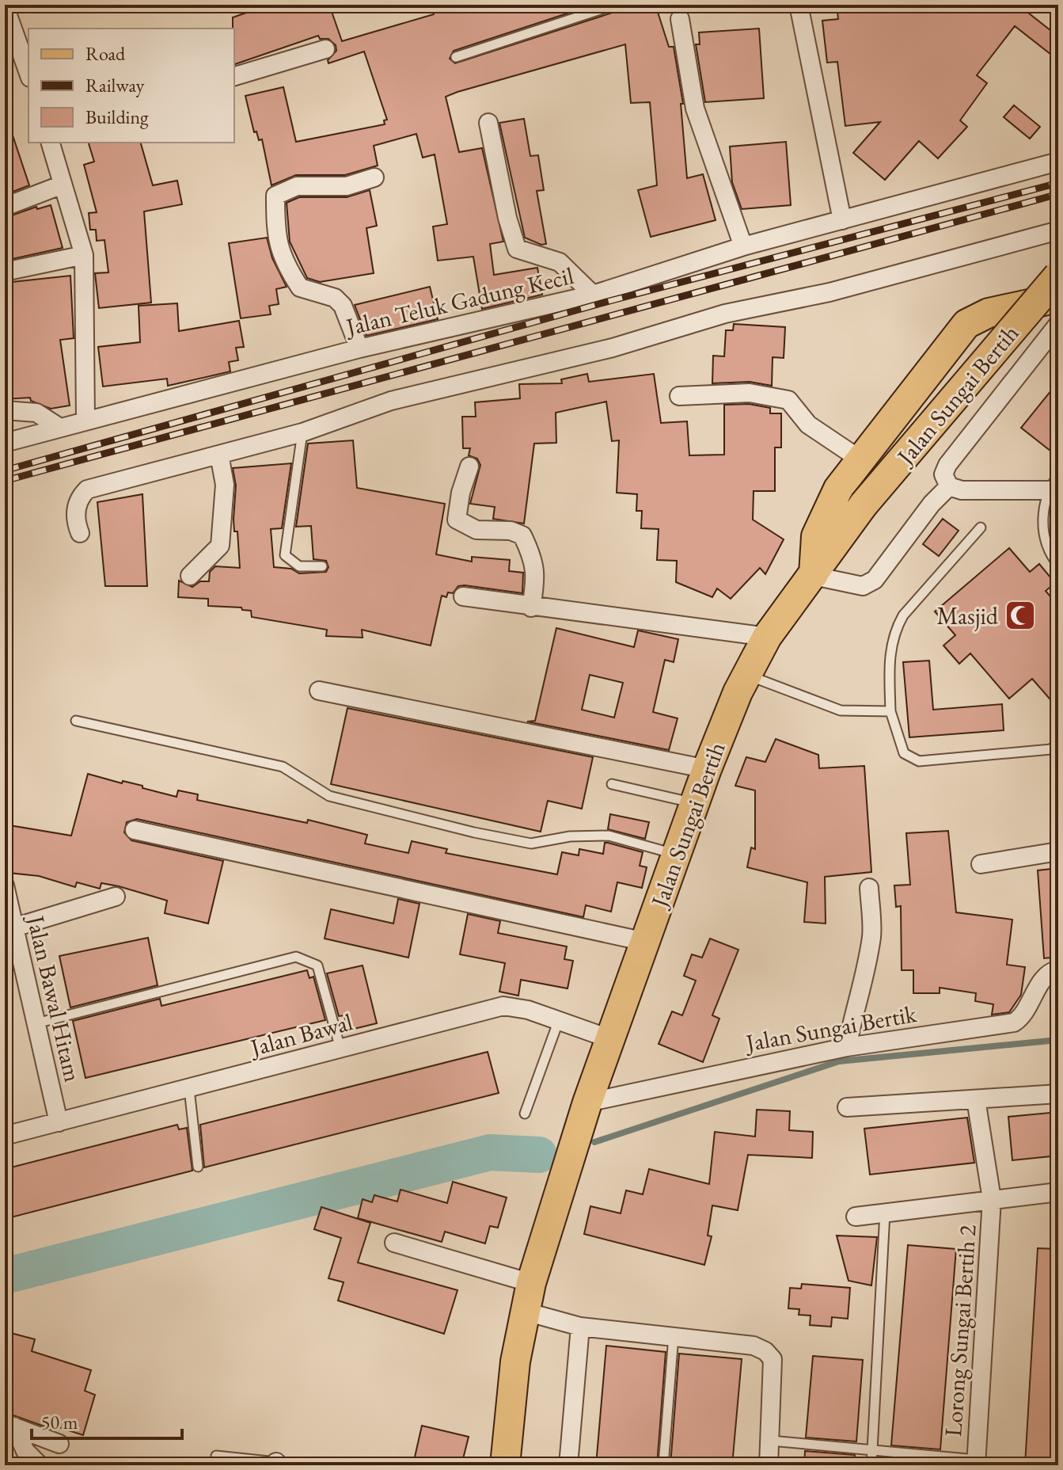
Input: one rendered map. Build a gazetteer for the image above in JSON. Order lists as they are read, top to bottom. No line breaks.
{"streets":{"main road":["Jalan Sungai Bertih"],"street":["Jalan Teluk Gadung Kecil","Jalan Bawal Hitam","Jalan Sungai Bertik","Jalan Bawal","Lorong Sungai Bertih 2"]},"crossings":[["Jalan Sungai Bertih","Jalan Sungai Bertik"],["Jalan Sungai Bertih","Jalan Bawal"],["Jalan Bawal Hitam","Jalan Bawal"]],"places":{"mosque":["Masjid"]},"legend":["Road","Railway","Building"],"scale_bar":"50 m"}
